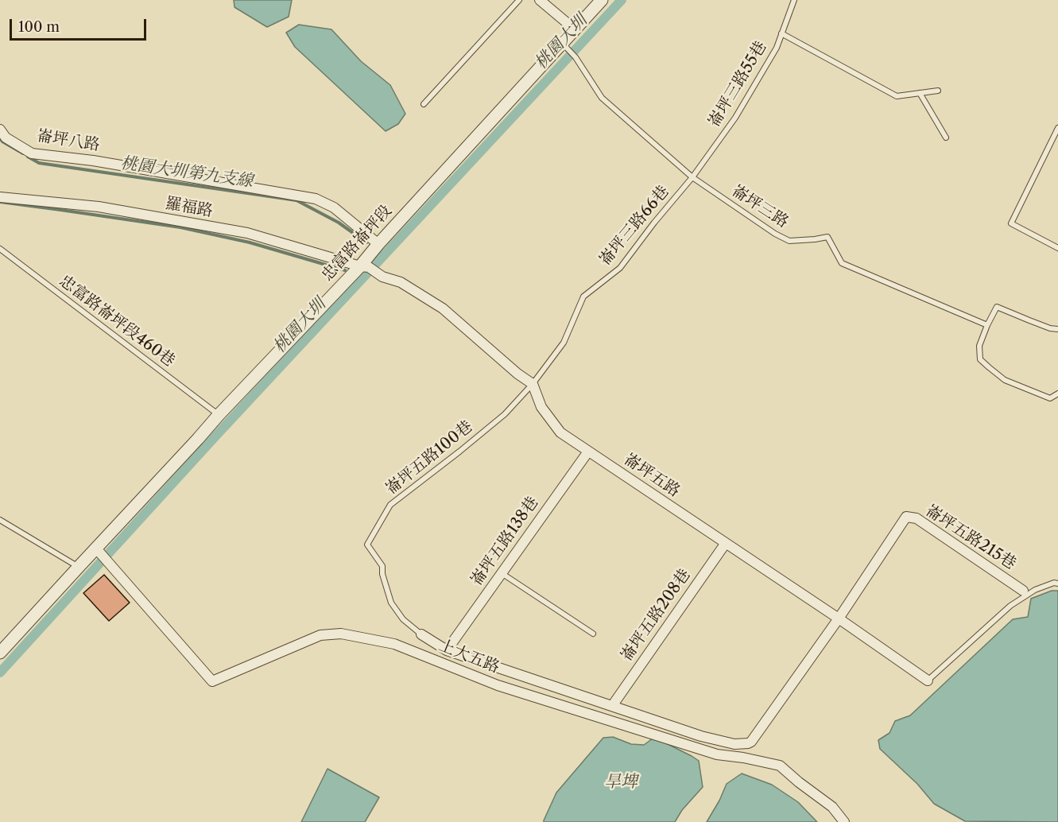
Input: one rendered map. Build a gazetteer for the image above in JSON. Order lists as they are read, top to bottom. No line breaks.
{"streets":{"street":["崙坪八路","羅福路","忠富路崙坪段","崙坪五路","崙坪五路215巷","崙坪五路138巷","崙坪五路208巷","上大五路"],"lane":["崙坪三路55巷","崙坪三路","崙坪三路66巷","忠富路崙坪段460巷","崙坪五路100巷"]},"crossings":[["崙坪三路55巷","崙坪三路"],["崙坪三路55巷","崙坪三路66巷"],["崙坪八路","忠富路崙坪段"],["崙坪三路","崙坪三路66巷"],["崙坪三路","忠富路崙坪段"],["羅福路","崙坪三路66巷"],["羅福路","忠富路崙坪段"],["羅福路","崙坪五路100巷"],["羅福路","崙坪五路"],["崙坪三路66巷","崙坪五路100巷"],["崙坪三路66巷","崙坪五路"],["忠富路崙坪段","忠富路崙坪段460巷"],["忠富路崙坪段","上大五路"],["崙坪五路100巷","崙坪五路"],["崙坪五路","崙坪五路215巷"],["崙坪五路","崙坪五路138巷"],["崙坪五路","崙坪五路208巷"]],"water":["桃園大圳","桃園大圳第九支線","旱埤"],"scale_bar":"100 m"}
